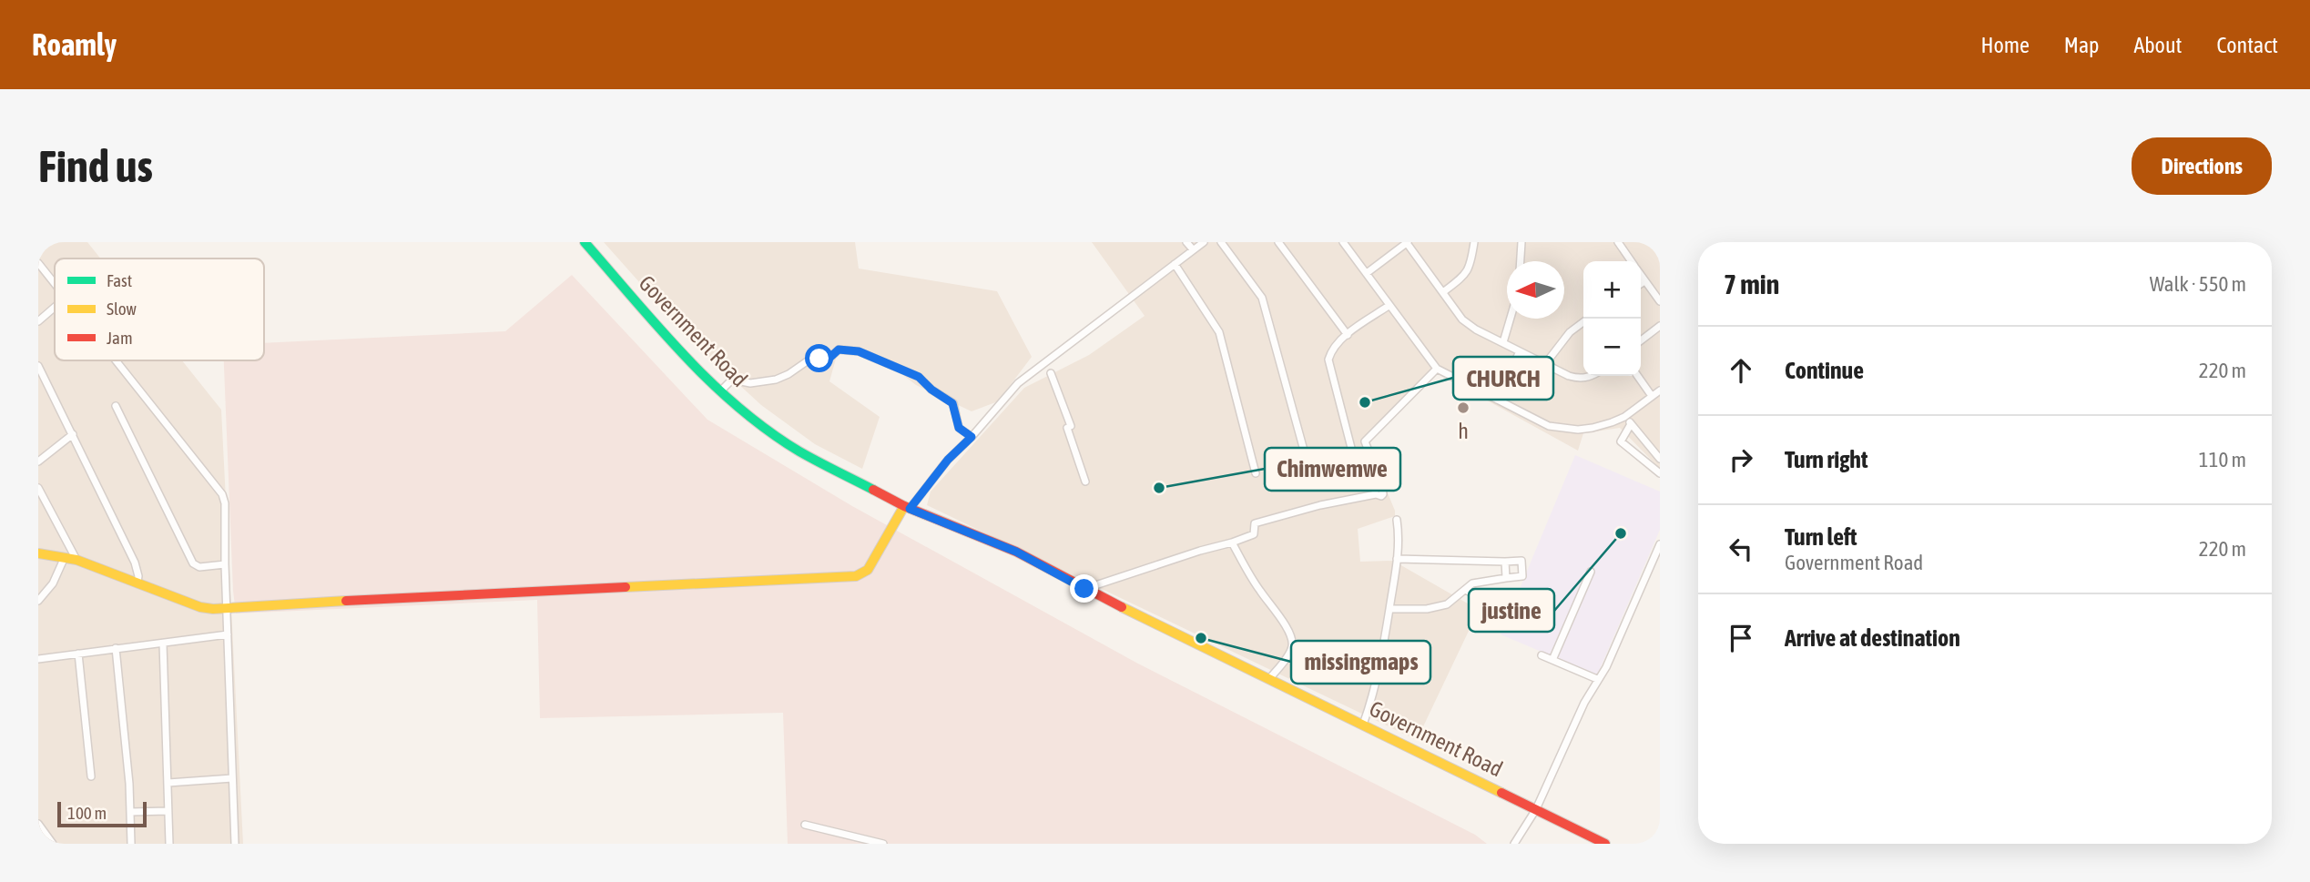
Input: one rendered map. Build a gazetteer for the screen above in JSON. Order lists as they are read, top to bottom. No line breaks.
{"streets":{"street":["Government Road"]},"places":["CHURCH","h","Chimwemwe","justine","missingmaps"],"legend":["Fast","Slow","Jam"],"scale_bar":"100 m","north":"left","page":{"header":"Roamly","nav":["Home","Map","About","Contact"],"buttons":"Directions","title":"Find us","heading":["7 min","Walk · 550 m"],"map_buttons":["+","−"],"list":[["Continue","220 m"],["Turn right","110 m"],["Turn left","Government Road","220 m"],"Arrive at destination"],"scale":"100 m"}}
